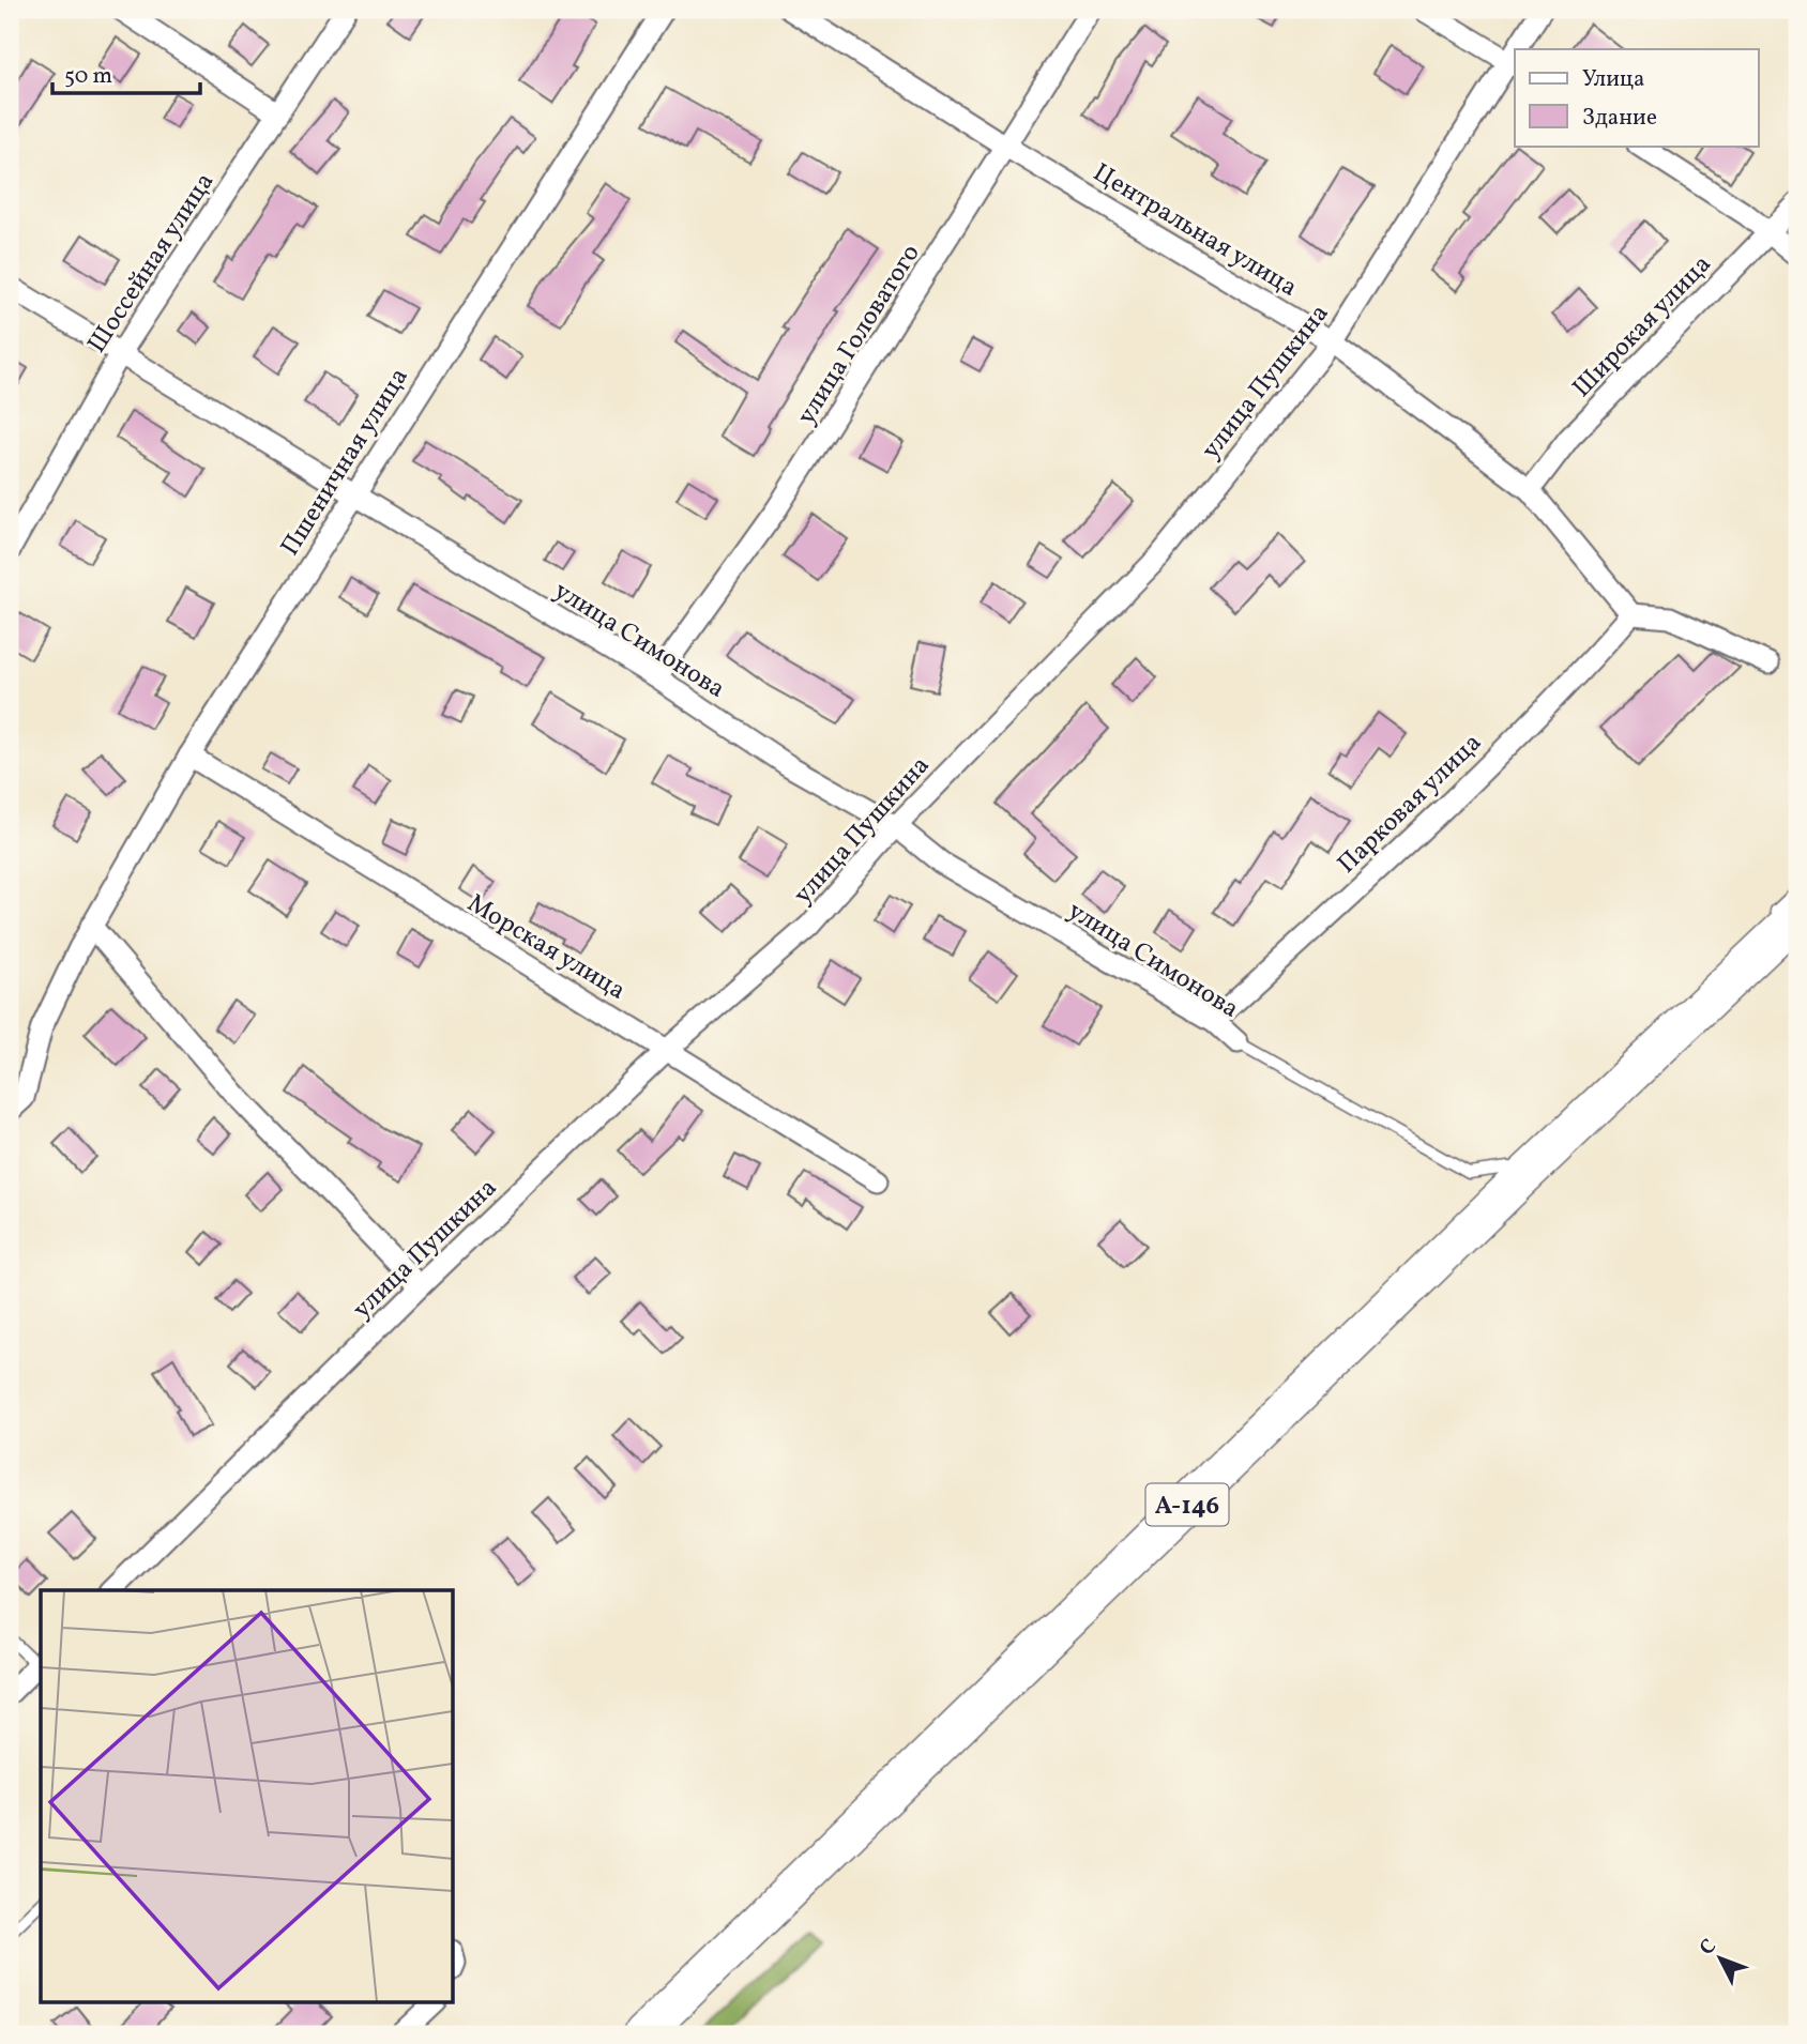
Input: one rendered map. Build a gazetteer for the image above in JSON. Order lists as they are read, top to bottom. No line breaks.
{"streets":{"highway":["А-146"],"street":["Центральная улица","Шоссейная улица","Широкая улица","улица Головатого","улица Пушкина","Пшеничная улица","улица Симонова","Парковая улица","Морская улица"]},"crossings":[["Центральная улица","Широкая улица"],["Центральная улица","улица Головатого"],["Центральная улица","улица Пушкина"],["Центральная улица","Парковая улица"],["Шоссейная улица","улица Симонова"],["улица Головатого","улица Симонова"],["улица Пушкина","улица Симонова"],["улица Пушкина","Морская улица"],["Пшеничная улица","улица Симонова"],["Пшеничная улица","Морская улица"],["улица Симонова","Парковая улица"]],"legend":["Улица","Здание"],"scale_bar":"50 m","north":"top left"}
